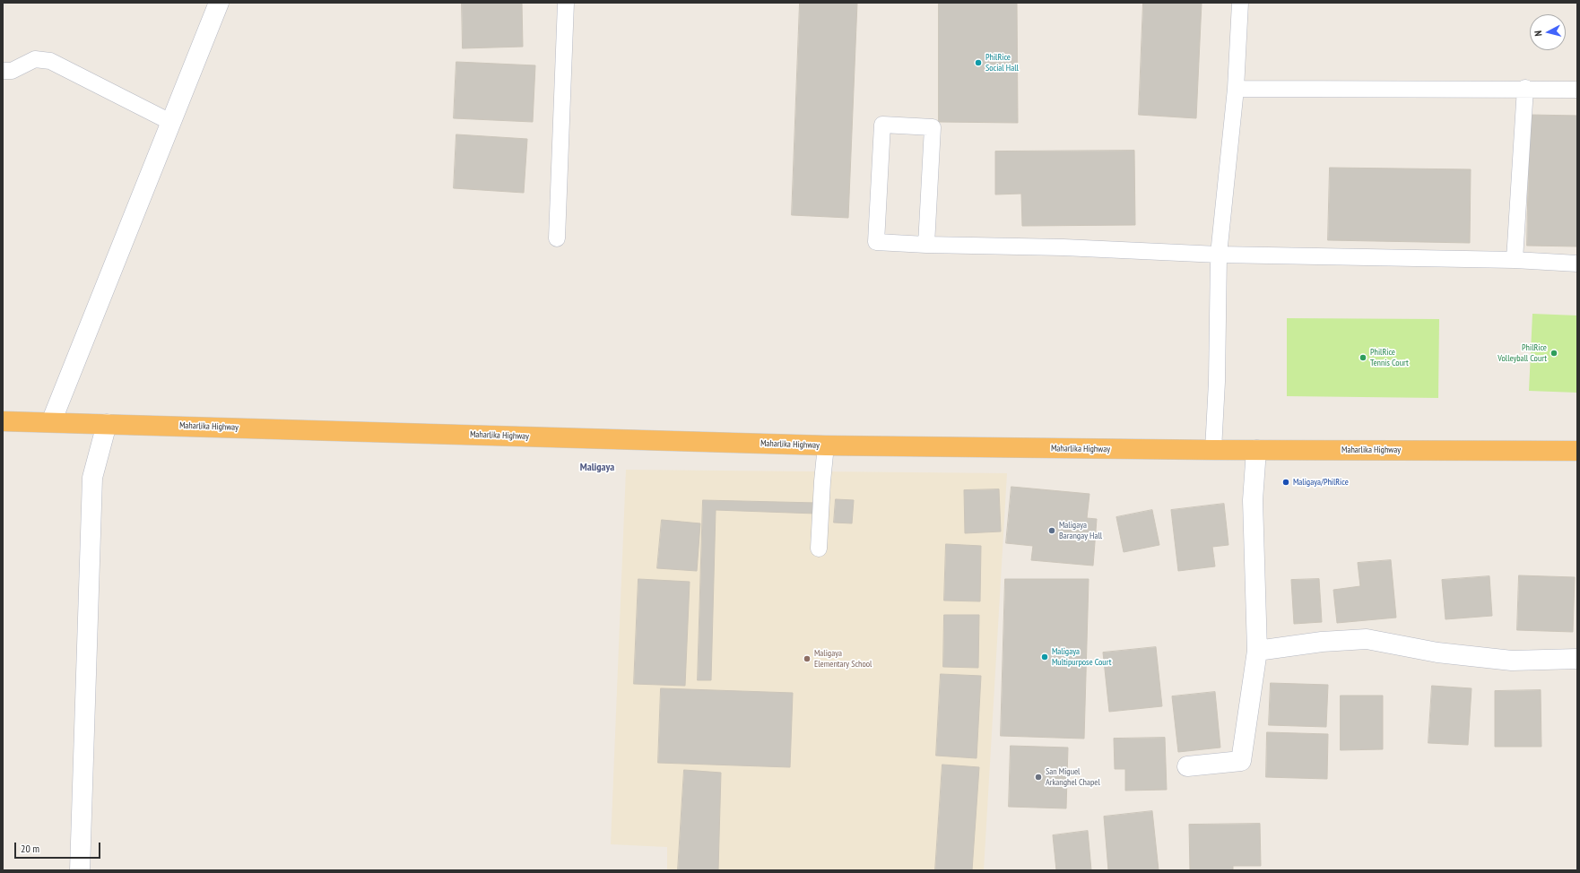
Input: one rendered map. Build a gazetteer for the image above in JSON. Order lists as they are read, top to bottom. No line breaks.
{"streets":{"highway":["Maharlika Highway"]},"districts":["Maligaya"],"places":["PhilRice Social Hall","PhilRice Volleyball Court","PhilRice Tennis Court","Maligaya/PhilRice","Maligaya Barangay Hall","Maligaya Multipurpose Court","Maligaya Elementary School","San Miguel Arkanghel Chapel"],"scale_bar":"20 m","north":"left"}
